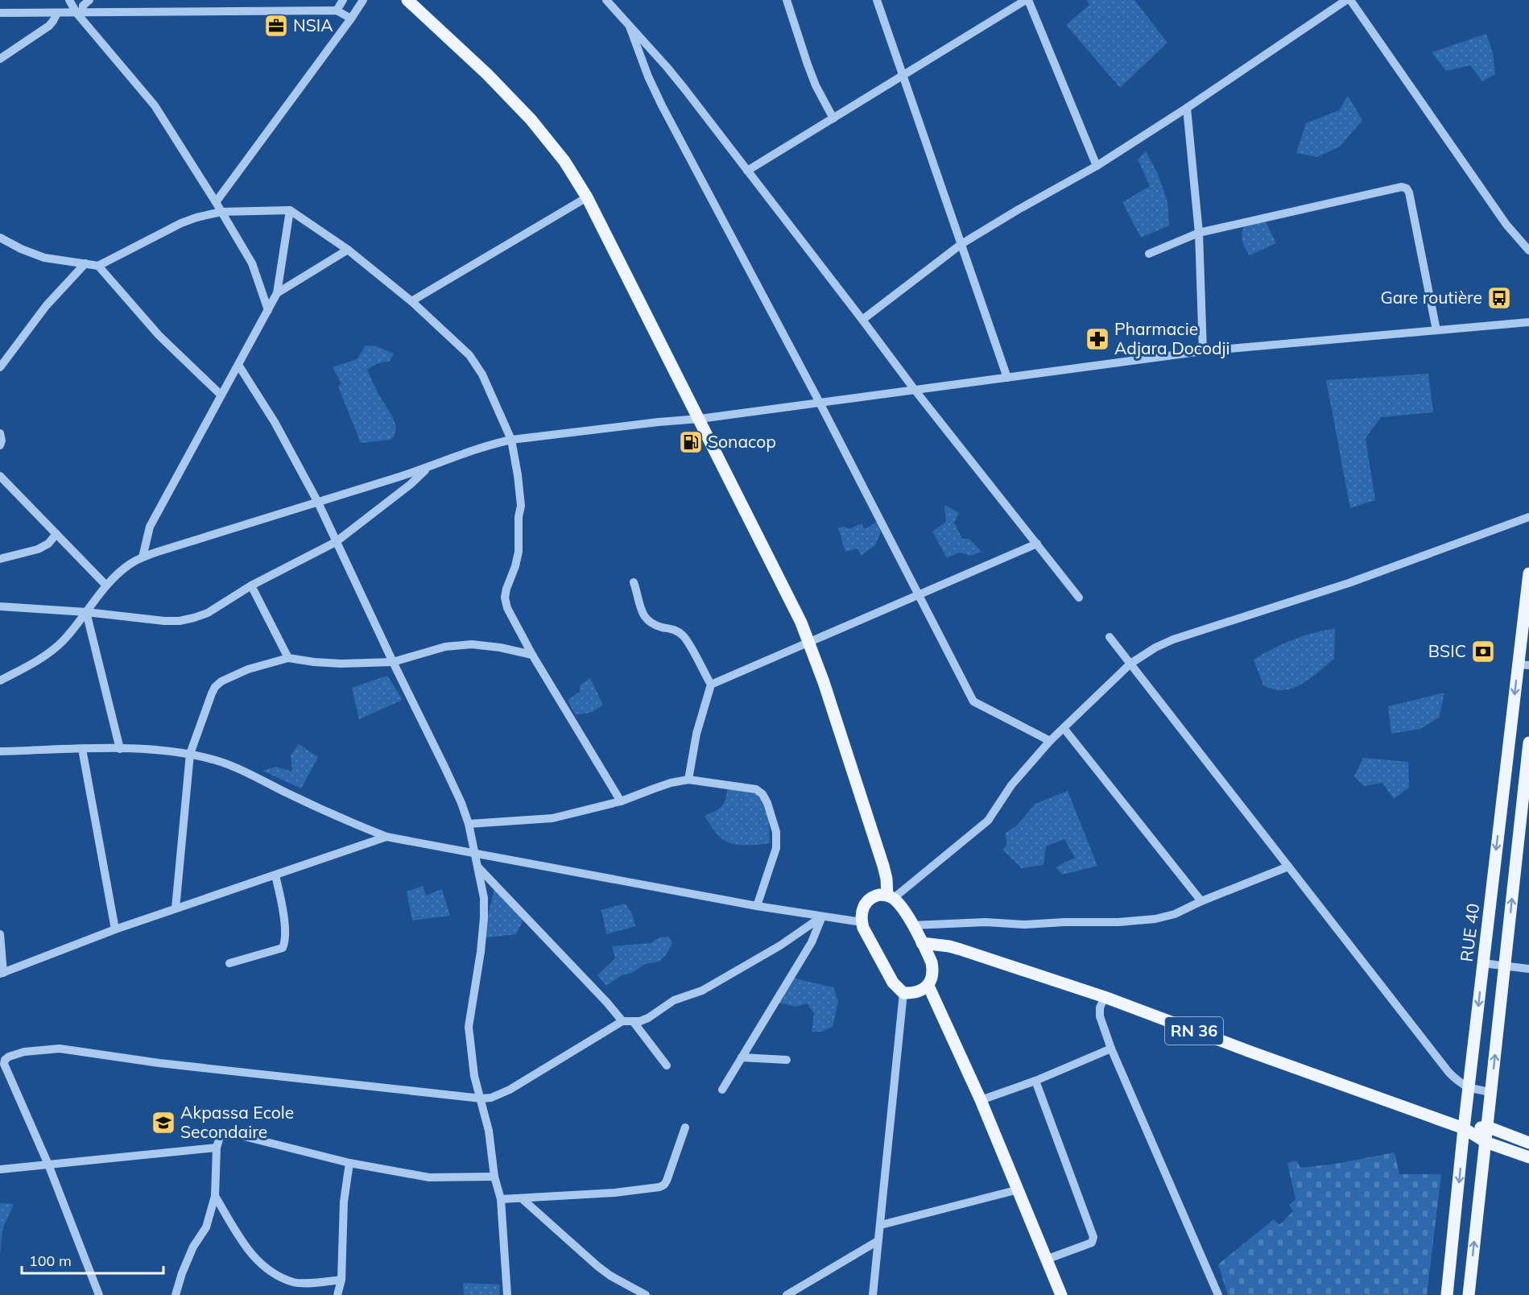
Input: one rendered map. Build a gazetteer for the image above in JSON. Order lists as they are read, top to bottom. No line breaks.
{"streets":{"main road":["RUE 40","RN 36"]},"crossings":[["RUE 40","RN 36"]],"places":{"office":["NSIA"],"bus stop":["Gare routière"],"pharmacy":["Pharmacie Adjara Docodji"],"fuel station":["Sonacop"],"bank":["BSIC"],"school or university":["Akpassa Ecole Secondaire"]},"scale_bar":"100 m"}
